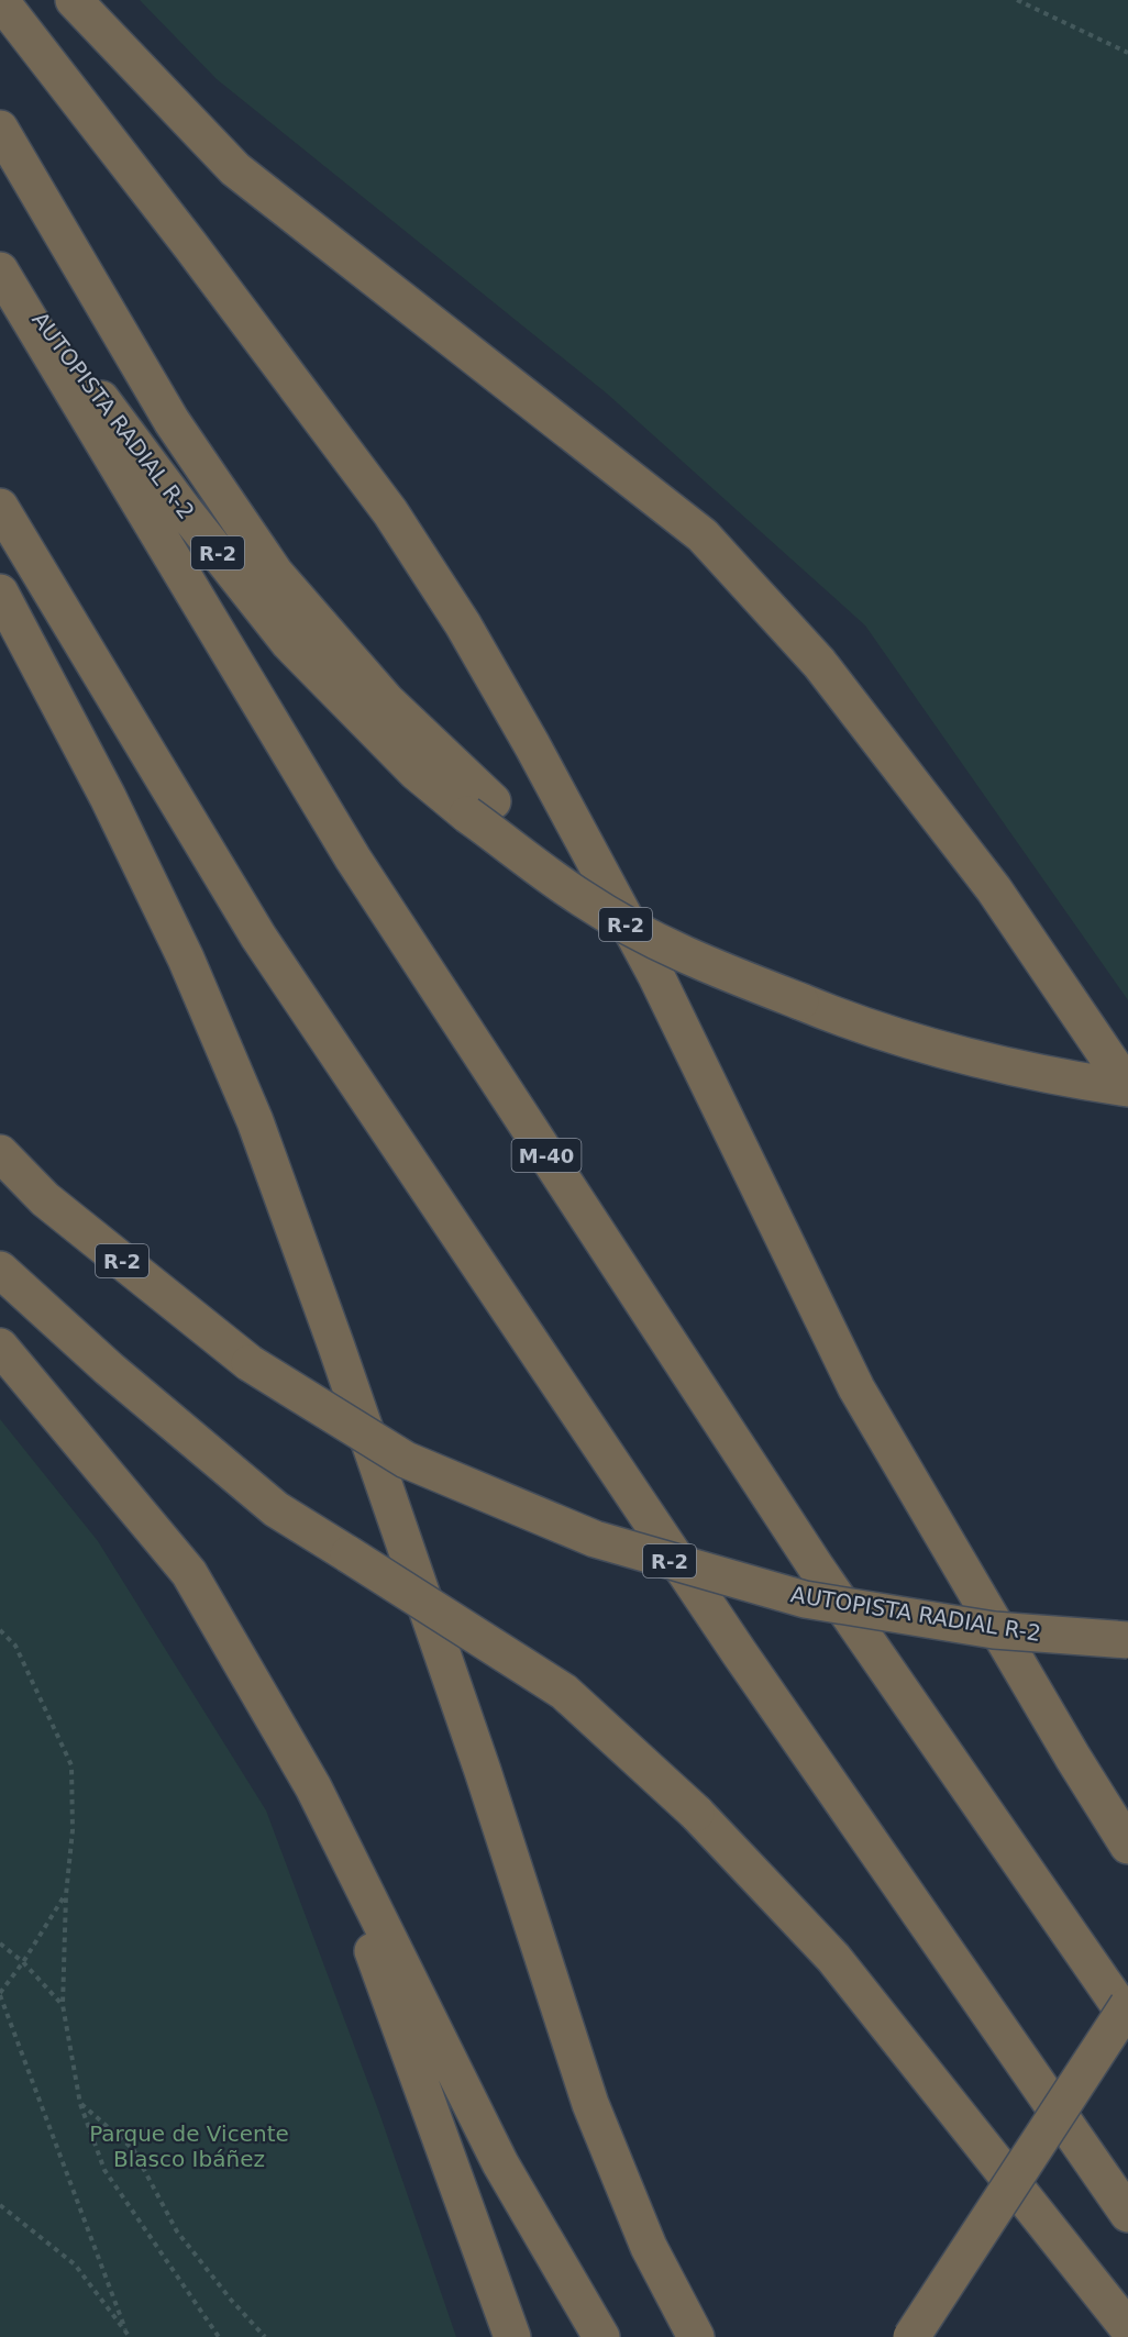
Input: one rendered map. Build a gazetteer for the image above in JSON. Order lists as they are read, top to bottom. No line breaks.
{"streets":{"highway":["AUTOPISTA RADIAL R-2","R-2","M-40"]},"parks":["Parque de Vicente Blasco Ibáñez"]}
